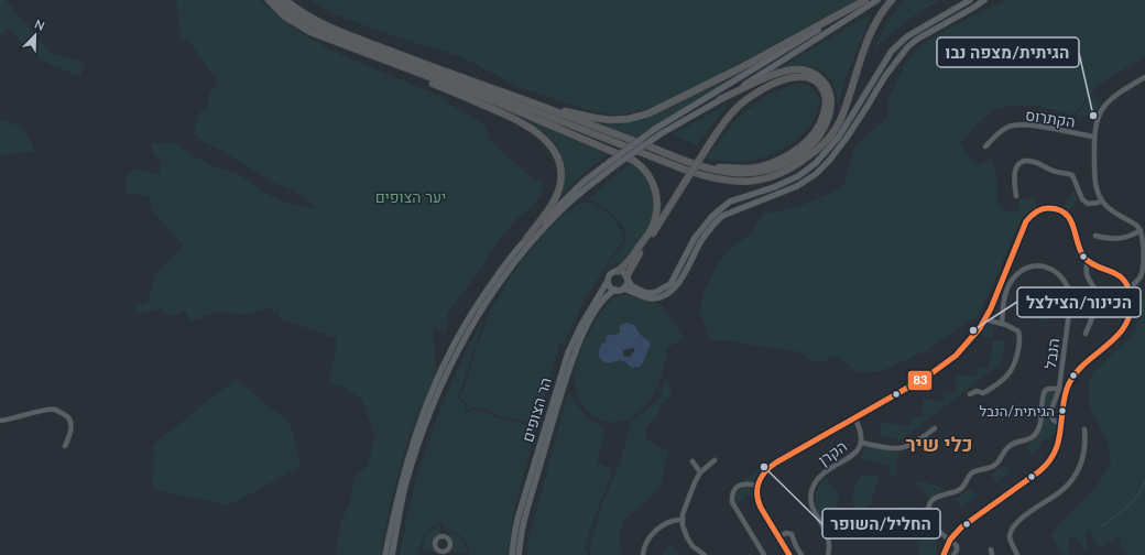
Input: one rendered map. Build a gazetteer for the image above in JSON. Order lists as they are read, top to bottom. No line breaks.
{"streets":{"main road":["הר הצופים"],"street":["הקתרוס","הנבל","הקרן"]},"districts":["כלי שיר"],"parks":["יער הצופים"],"places":["הגיתית/מצפה נבו","הכינור/הצילצל","הגיתית/הנבל","החליל/השופר"],"lines":["transit line 83"],"north":"top right"}
